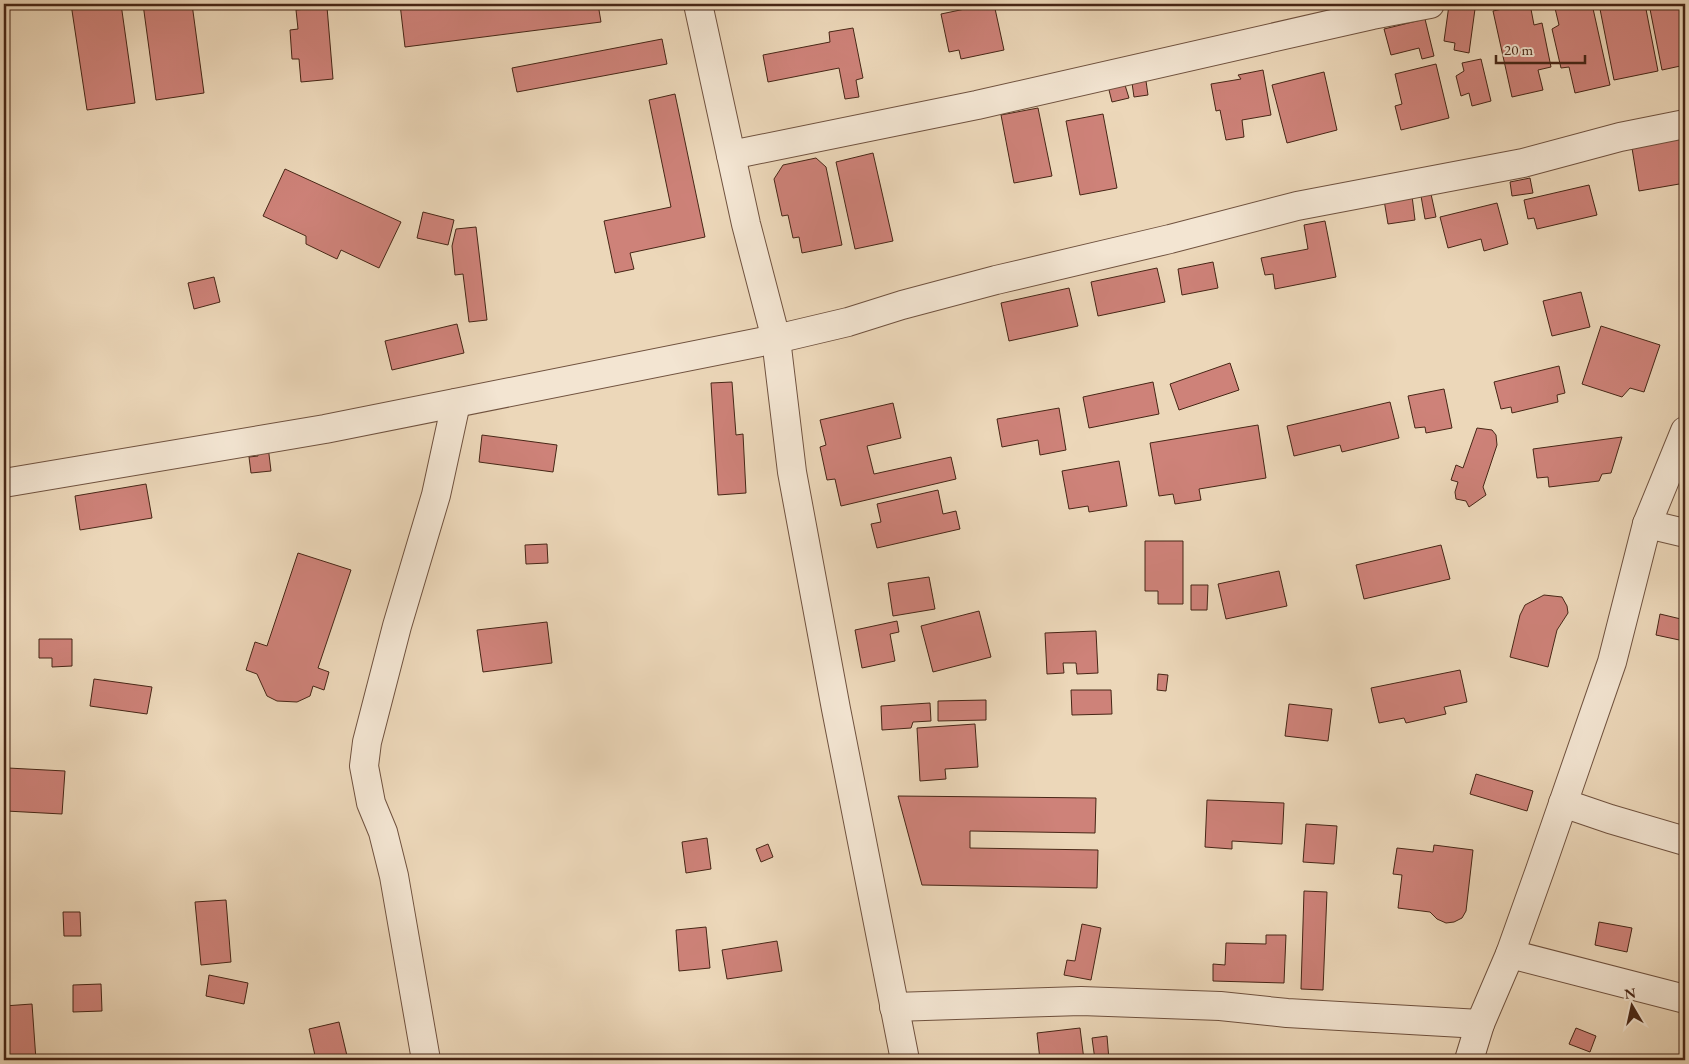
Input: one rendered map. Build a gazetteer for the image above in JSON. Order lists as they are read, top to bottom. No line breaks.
{"scale_bar":"20 m","north":"top"}
